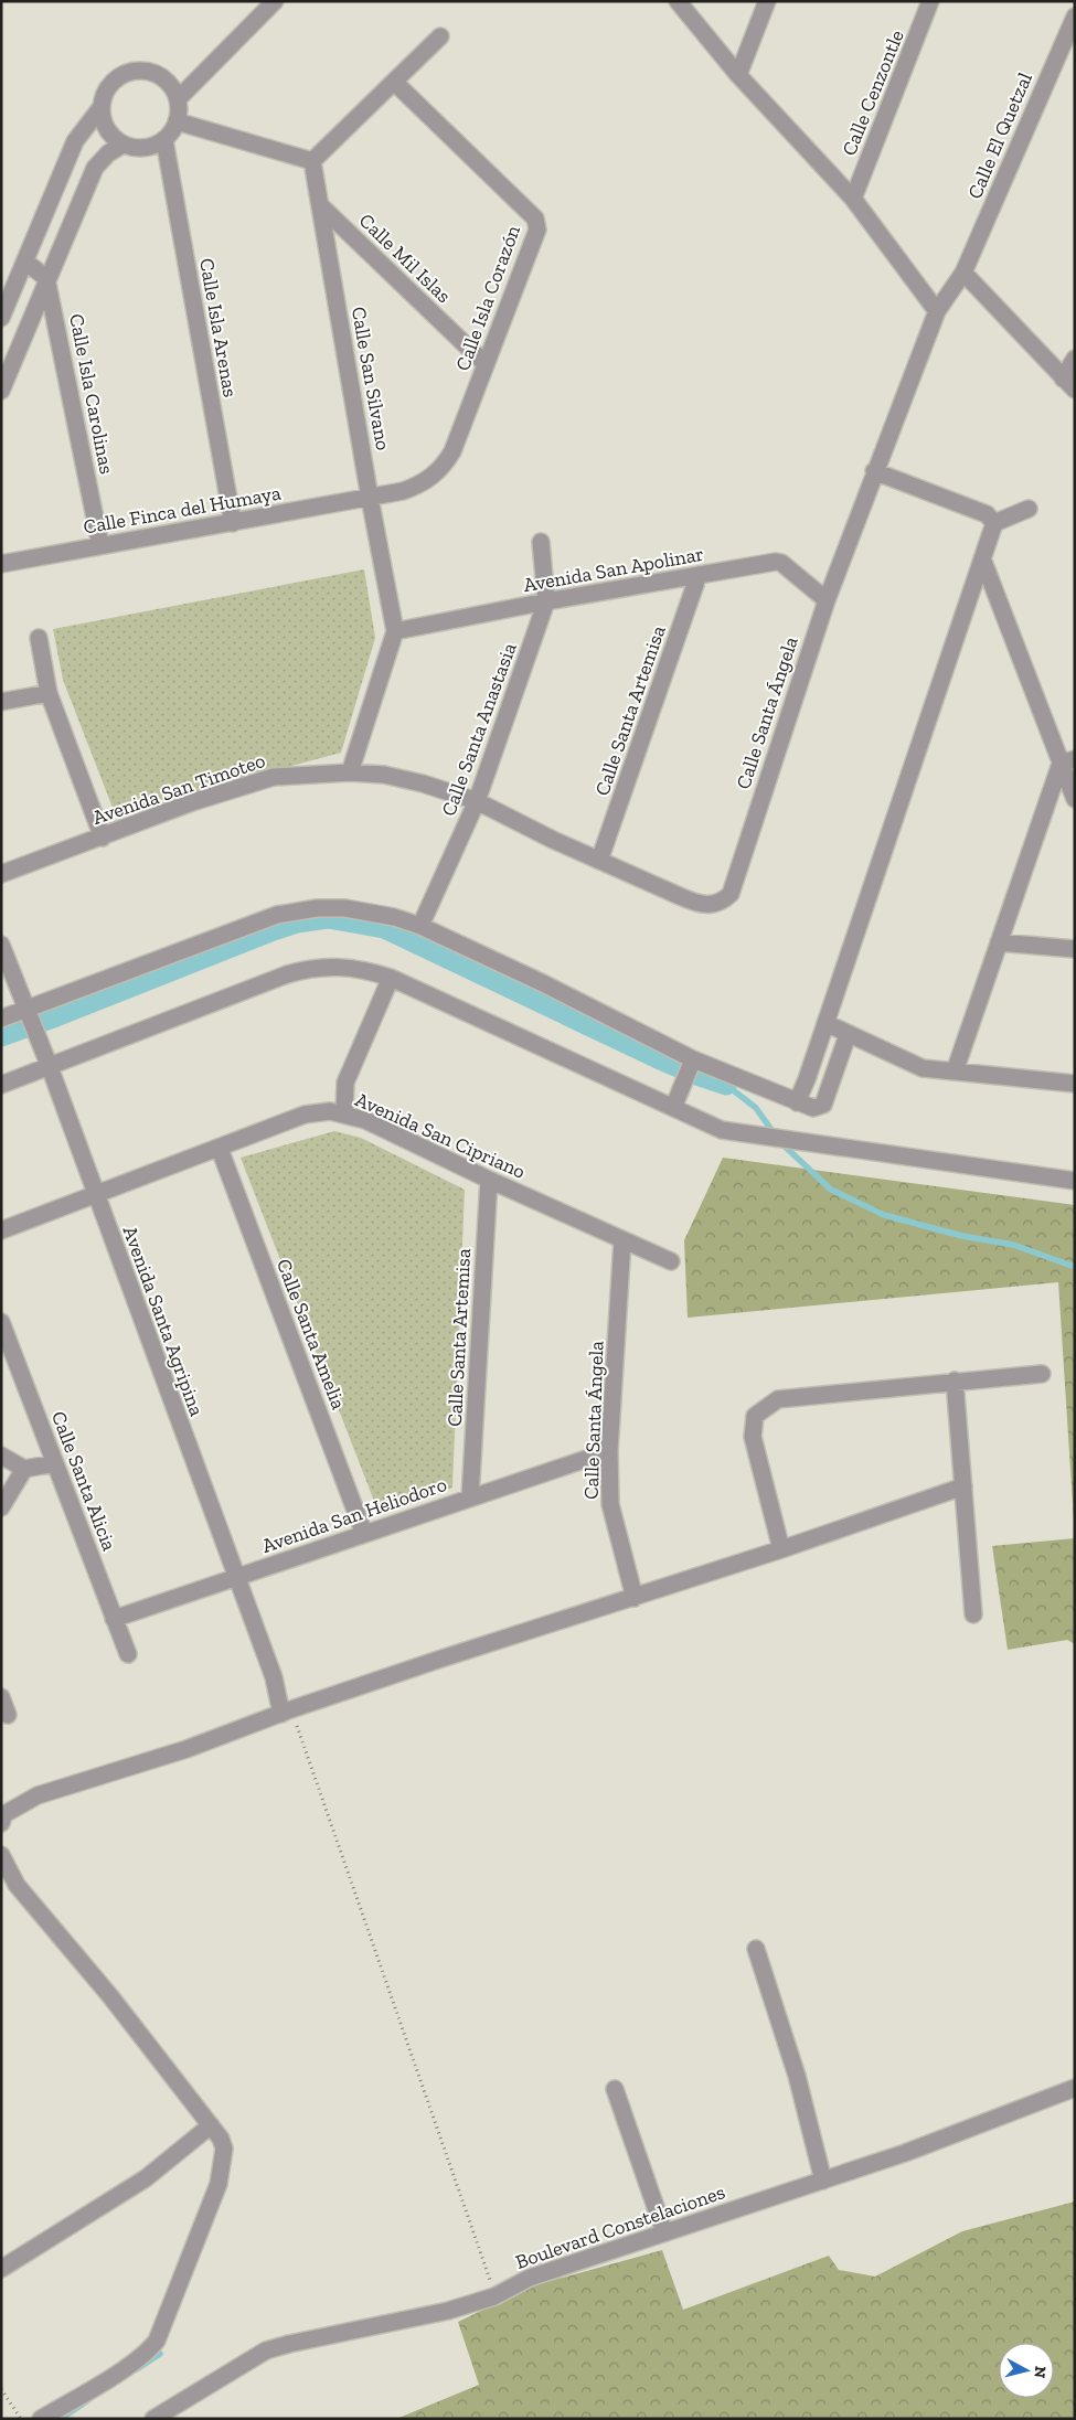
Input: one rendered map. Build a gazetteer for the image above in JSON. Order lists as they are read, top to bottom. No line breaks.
{"streets":{"street":["Calle Cenzontle","Calle El Quetzal","Calle Mil Islas","Calle Isla Corazón","Calle Isla Arenas","Calle San Silvano","Calle Isla Carolinas","Calle Finca del Humaya","Avenida San Apolinar","Calle Santa Artemisa","Calle Santa Ángela","Calle Santa Anastasia","Avenida San Timoteo","Avenida San Cipriano","Avenida Santa Agripina","Calle Santa Amelia","Calle Santa Alicia","Avenida San Heliodoro","Boulevard Constelaciones"]},"crossings":[["Calle El Quetzal","Calle Santa Ángela"],["Calle Mil Islas","Calle Isla Corazón"],["Calle Mil Islas","Calle San Silvano"],["Calle Isla Corazón","Calle San Silvano"],["Calle Isla Corazón","Calle Finca del Humaya"],["Calle Isla Arenas","Calle Finca del Humaya"],["Calle San Silvano","Calle Finca del Humaya"],["Calle San Silvano","Avenida San Apolinar"],["Calle San Silvano","Avenida San Timoteo"],["Calle Isla Carolinas","Calle Finca del Humaya"],["Avenida San Apolinar","Calle Santa Artemisa"],["Avenida San Apolinar","Calle Santa Ángela"],["Avenida San Apolinar","Calle Santa Anastasia"],["Calle Santa Artemisa","Avenida San Timoteo"],["Calle Santa Artemisa","Avenida San Cipriano"],["Calle Santa Artemisa","Avenida San Heliodoro"],["Calle Santa Ángela","Avenida San Timoteo"],["Calle Santa Ángela","Avenida San Cipriano"],["Calle Santa Ángela","Avenida San Heliodoro"],["Calle Santa Anastasia","Avenida San Timoteo"],["Avenida San Cipriano","Avenida Santa Agripina"],["Avenida San Cipriano","Calle Santa Amelia"],["Avenida Santa Agripina","Avenida San Heliodoro"],["Calle Santa Amelia","Avenida San Heliodoro"],["Calle Santa Alicia","Avenida San Heliodoro"]],"north":"right"}
